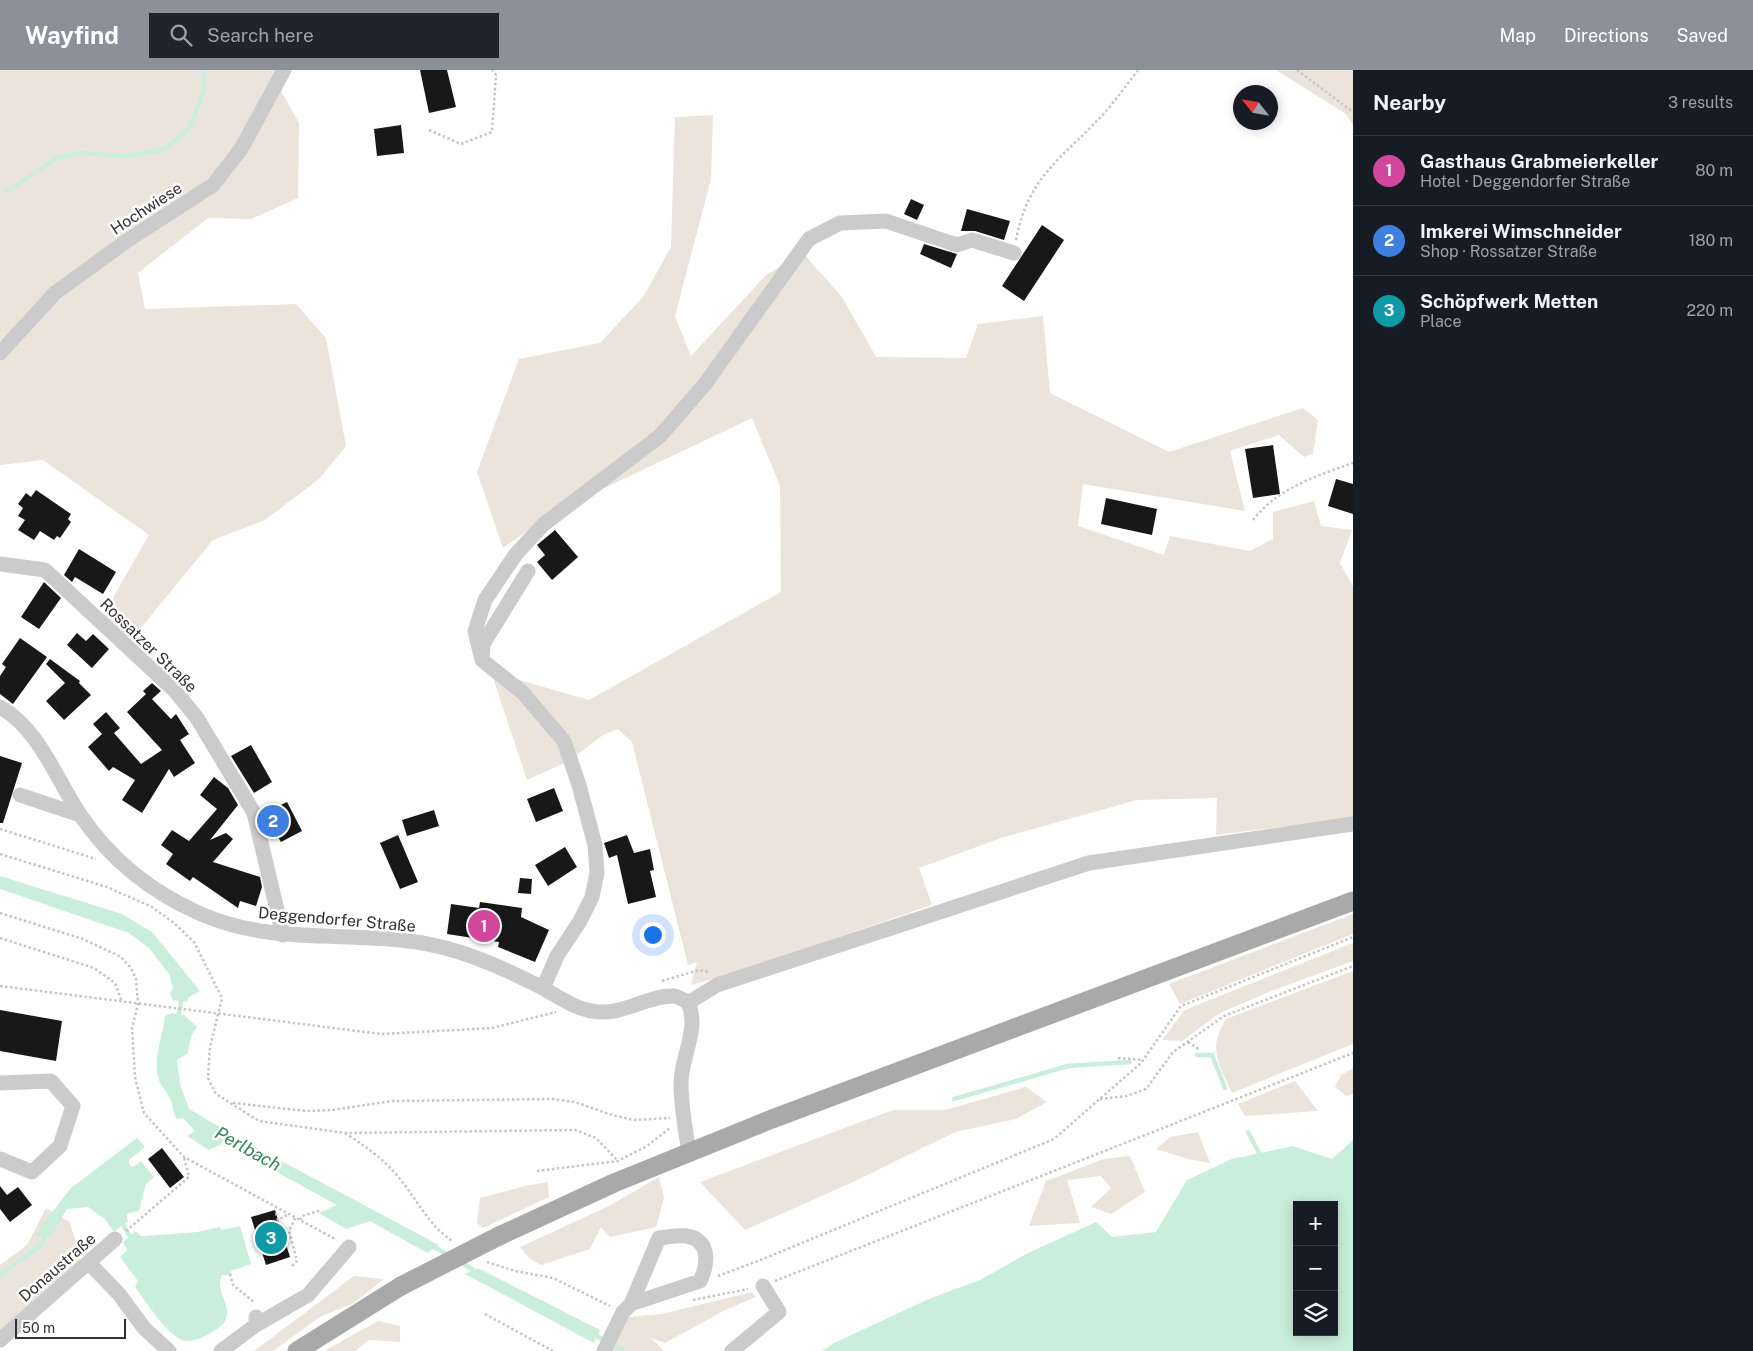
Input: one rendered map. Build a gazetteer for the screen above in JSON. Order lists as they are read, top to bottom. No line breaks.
{"streets":{"street":["Hochwiese","Rossatzer Straße","Deggendorfer Straße","Donaustraße"]},"crossings":[["Rossatzer Straße","Deggendorfer Straße"]],"water":["Perlbach"],"scale_bar":"50 m","north":"top left","page":{"header":"Wayfind","search":"Search here","nav":["Map","Directions","Saved"],"heading":["Nearby","3 results"],"list":[{"mark":"1","name":"Gasthaus Grabmeierkeller","note":"Hotel · Deggendorfer Straße","value":"80 m"},{"mark":"2","name":"Imkerei Wimschneider","note":"Shop · Rossatzer Straße","value":"180 m"},{"mark":"3","name":"Schöpfwerk Metten","note":"Place","value":"220 m"}],"pins":["2","1","3"],"map_buttons":["+","−"],"scale":"50 m"}}
